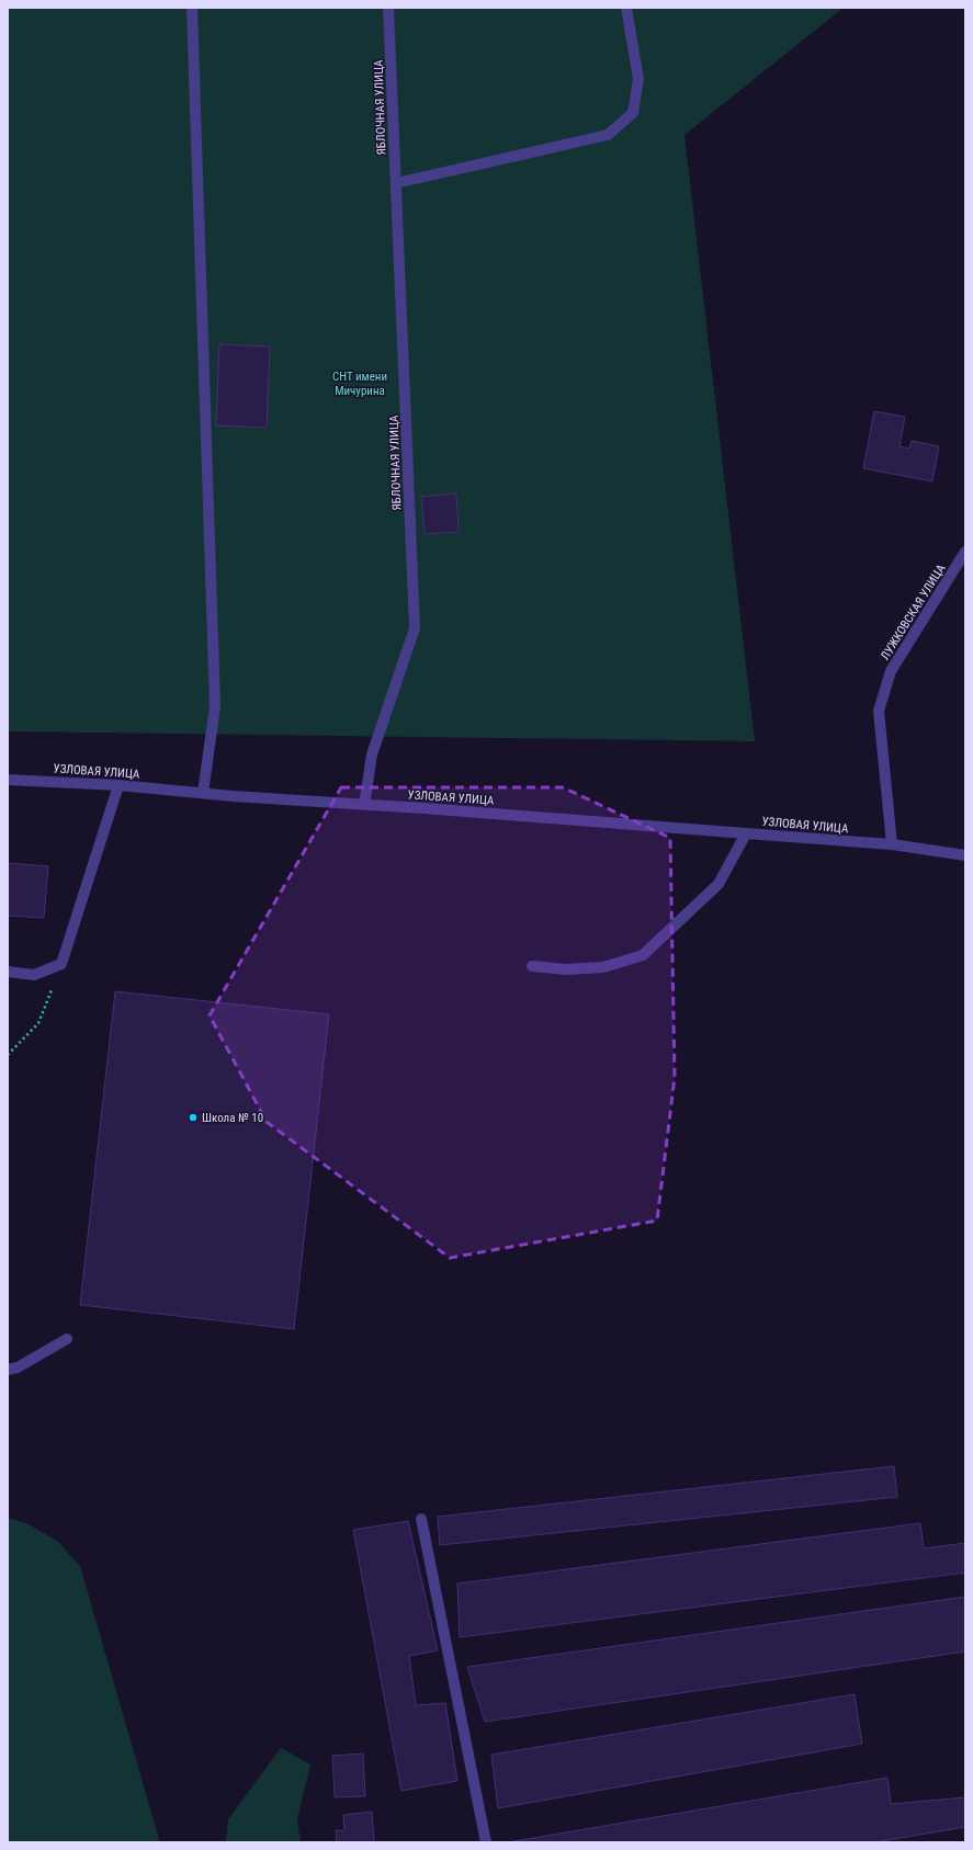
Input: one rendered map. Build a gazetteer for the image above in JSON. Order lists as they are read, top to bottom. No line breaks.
{"streets":{"street":["ЯБЛОЧНАЯ УЛИЦА","ЛУЖКОВСКАЯ УЛИЦА","УЗЛОВАЯ УЛИЦА"]},"crossings":[["ЯБЛОЧНАЯ УЛИЦА","УЗЛОВАЯ УЛИЦА"],["ЛУЖКОВСКАЯ УЛИЦА","УЗЛОВАЯ УЛИЦА"]],"parks":["СНТ имени Мичурина"],"places":["Школа № 10"]}
